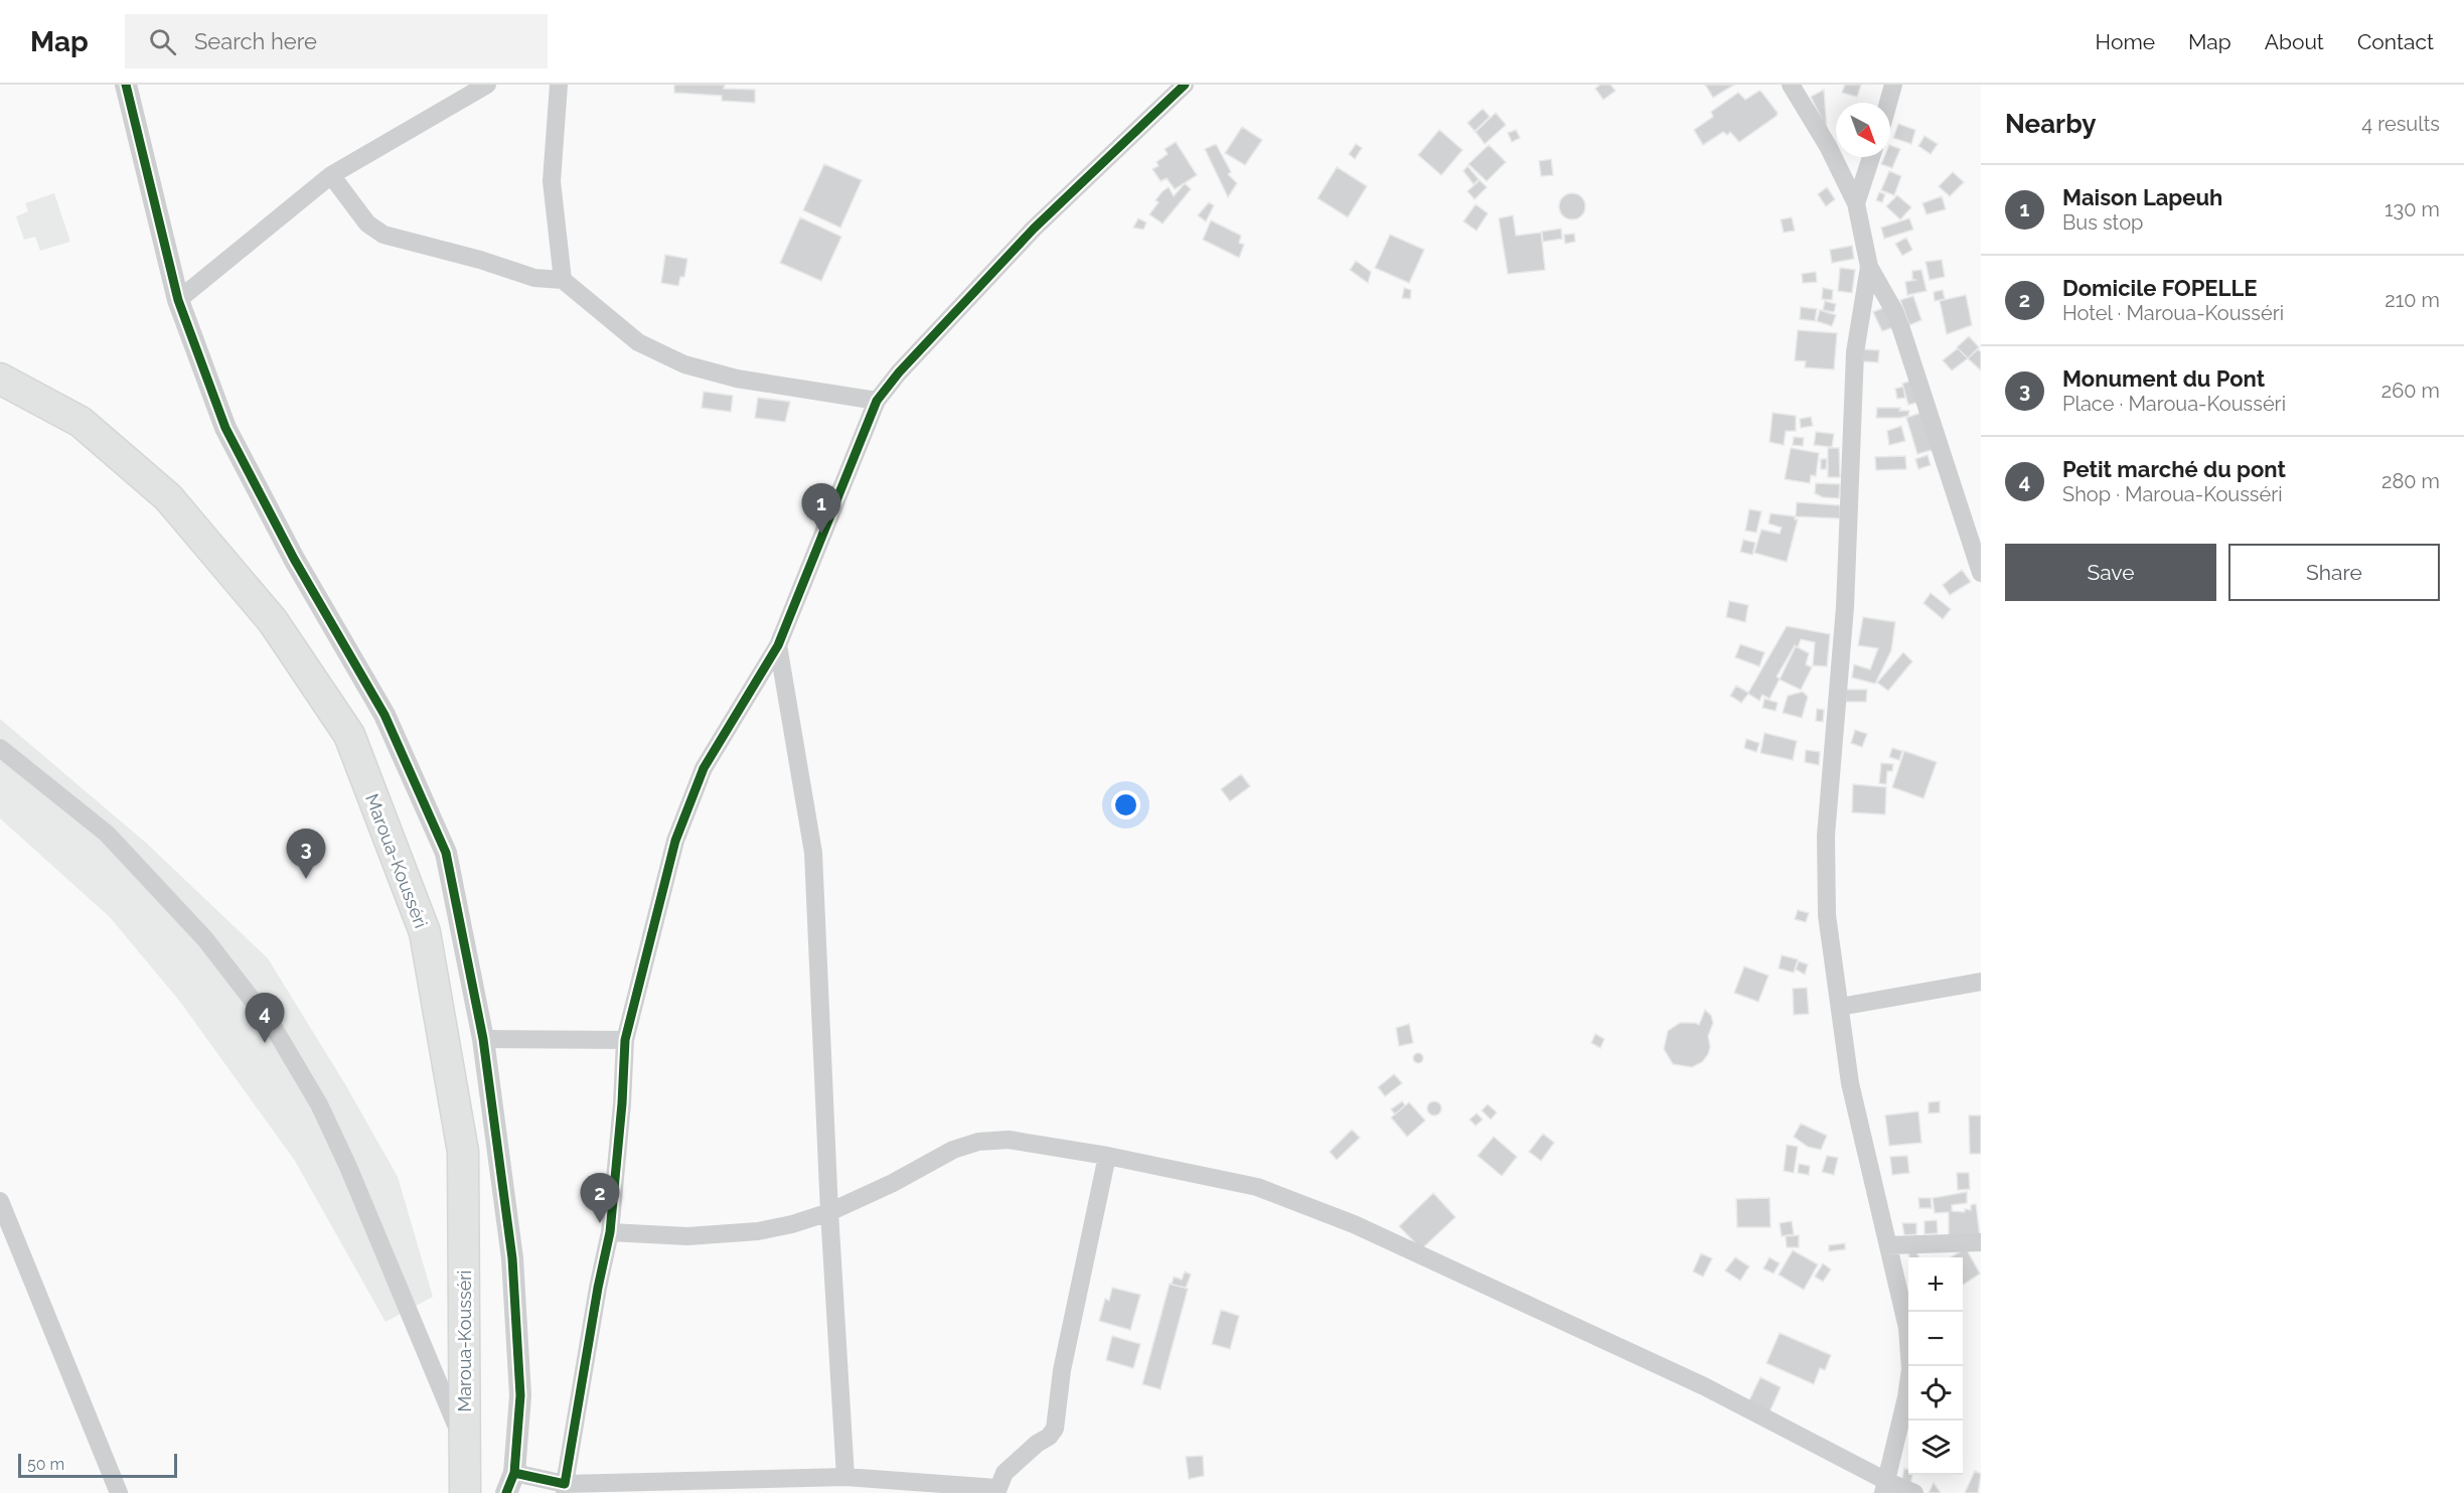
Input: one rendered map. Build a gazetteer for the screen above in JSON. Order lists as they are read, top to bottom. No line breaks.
{"streets":{"highway":["Maroua-Kousséri"]},"scale_bar":"50 m","north":"bottom right","page":{"header":"Map","search":"Search here","nav":["Home","Map","About","Contact"],"heading":["Nearby","4 results"],"list":[{"mark":"1","name":"Maison Lapeuh","note":"Bus stop","value":"130 m"},{"mark":"2","name":"Domicile FOPELLE","note":"Hotel · Maroua-Kousséri","value":"210 m"},{"mark":"3","name":"Monument du Pont","note":"Place · Maroua-Kousséri","value":"260 m"},{"mark":"4","name":"Petit marché du pont","note":"Shop · Maroua-Kousséri","value":"280 m"}],"pins":["1","3","4","2"],"buttons":["Save","Share"],"map_buttons":["+","−"],"scale":"50 m"}}
